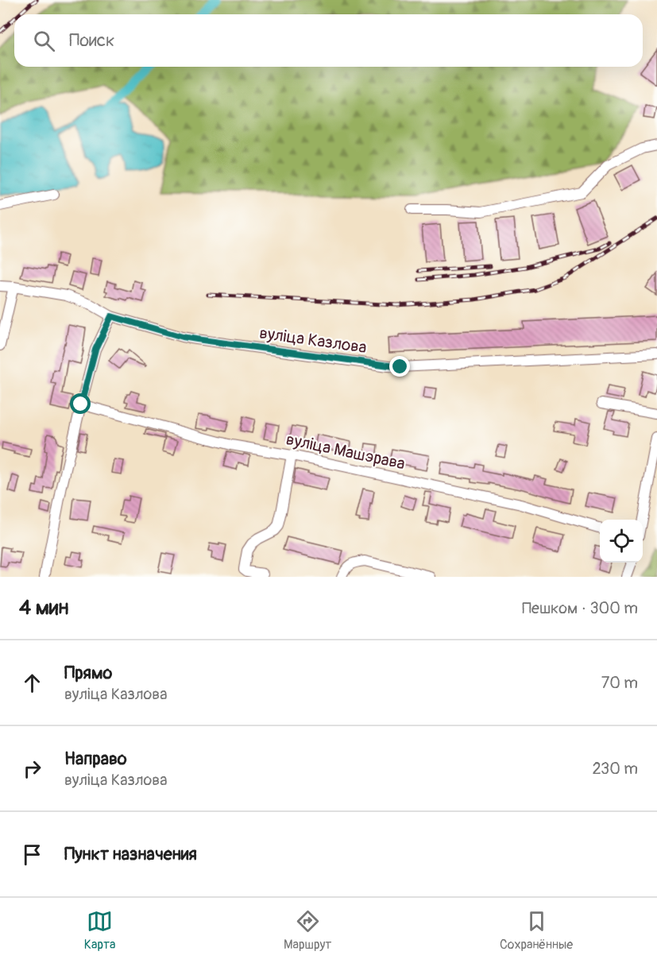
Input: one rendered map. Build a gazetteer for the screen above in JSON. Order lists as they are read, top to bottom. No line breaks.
{"streets":{"street":["вуліца Казлова","вуліца Машэрава"]},"page":{"search":"Поиск","heading":["4 мин","Пешком · 300 m"],"list":[["Прямо","вуліца Казлова","70 m"],["Направо","вуліца Казлова","230 m"],"Пункт назначения"],"nav":["Карта","Маршрут","Сохранённые"]}}
